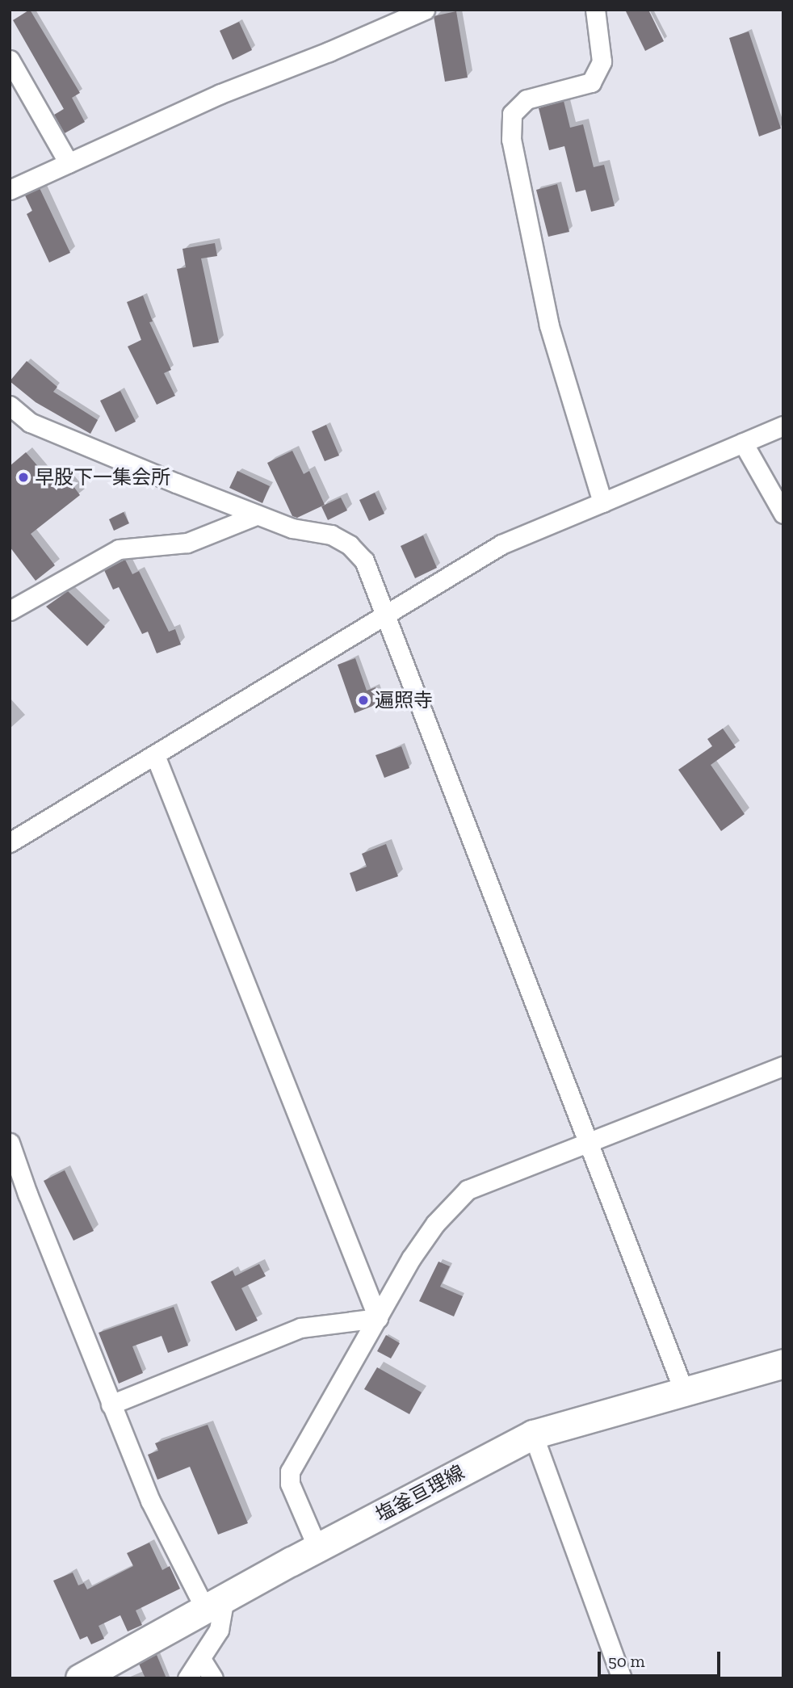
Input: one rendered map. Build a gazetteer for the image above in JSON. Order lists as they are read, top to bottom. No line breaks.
{"streets":{"main road":["塩釜亘理線"]},"places":["早股下一集会所","遍照寺"],"scale_bar":"50 m"}
